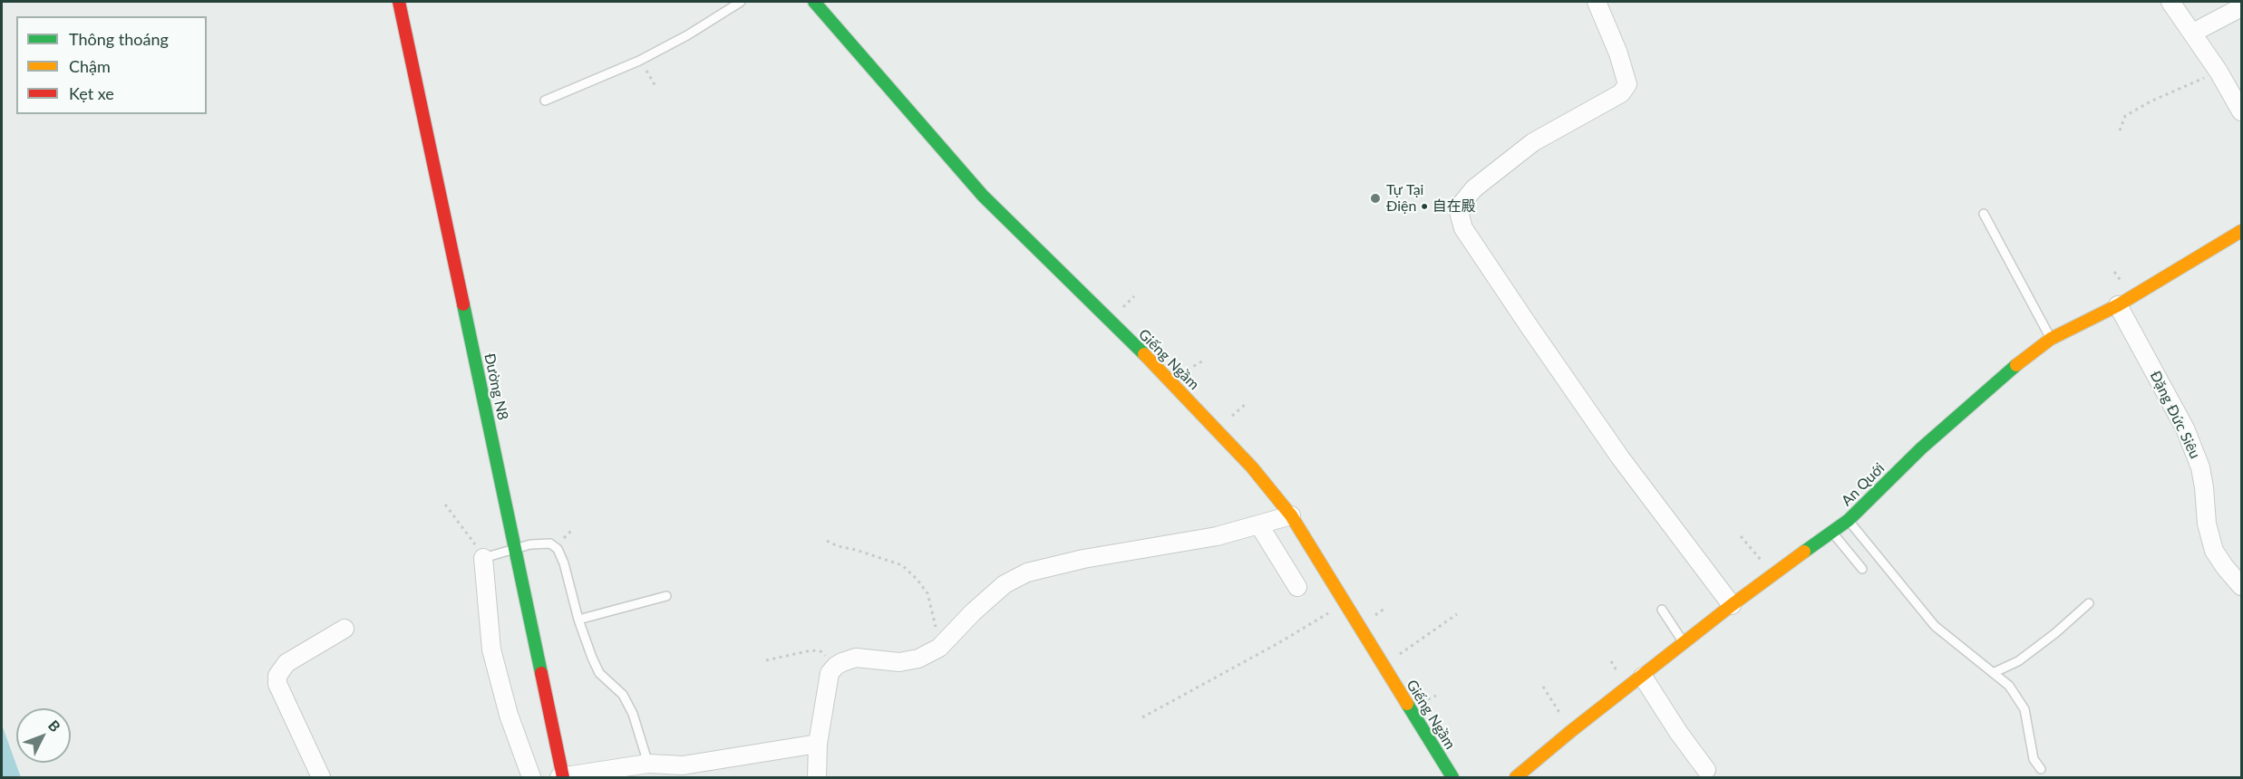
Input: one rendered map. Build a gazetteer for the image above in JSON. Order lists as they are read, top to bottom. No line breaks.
{"streets":{"street":["Giếng Ngầm","Đường N8","Đặng Đức Siêu","An Quới"]},"crossings":[["Đặng Đức Siêu","An Quới"]],"places":["Tự Tại Điện • 自在殿"],"legend":["Thông thoáng","Chậm","Kẹt xe"],"north":"top right"}
